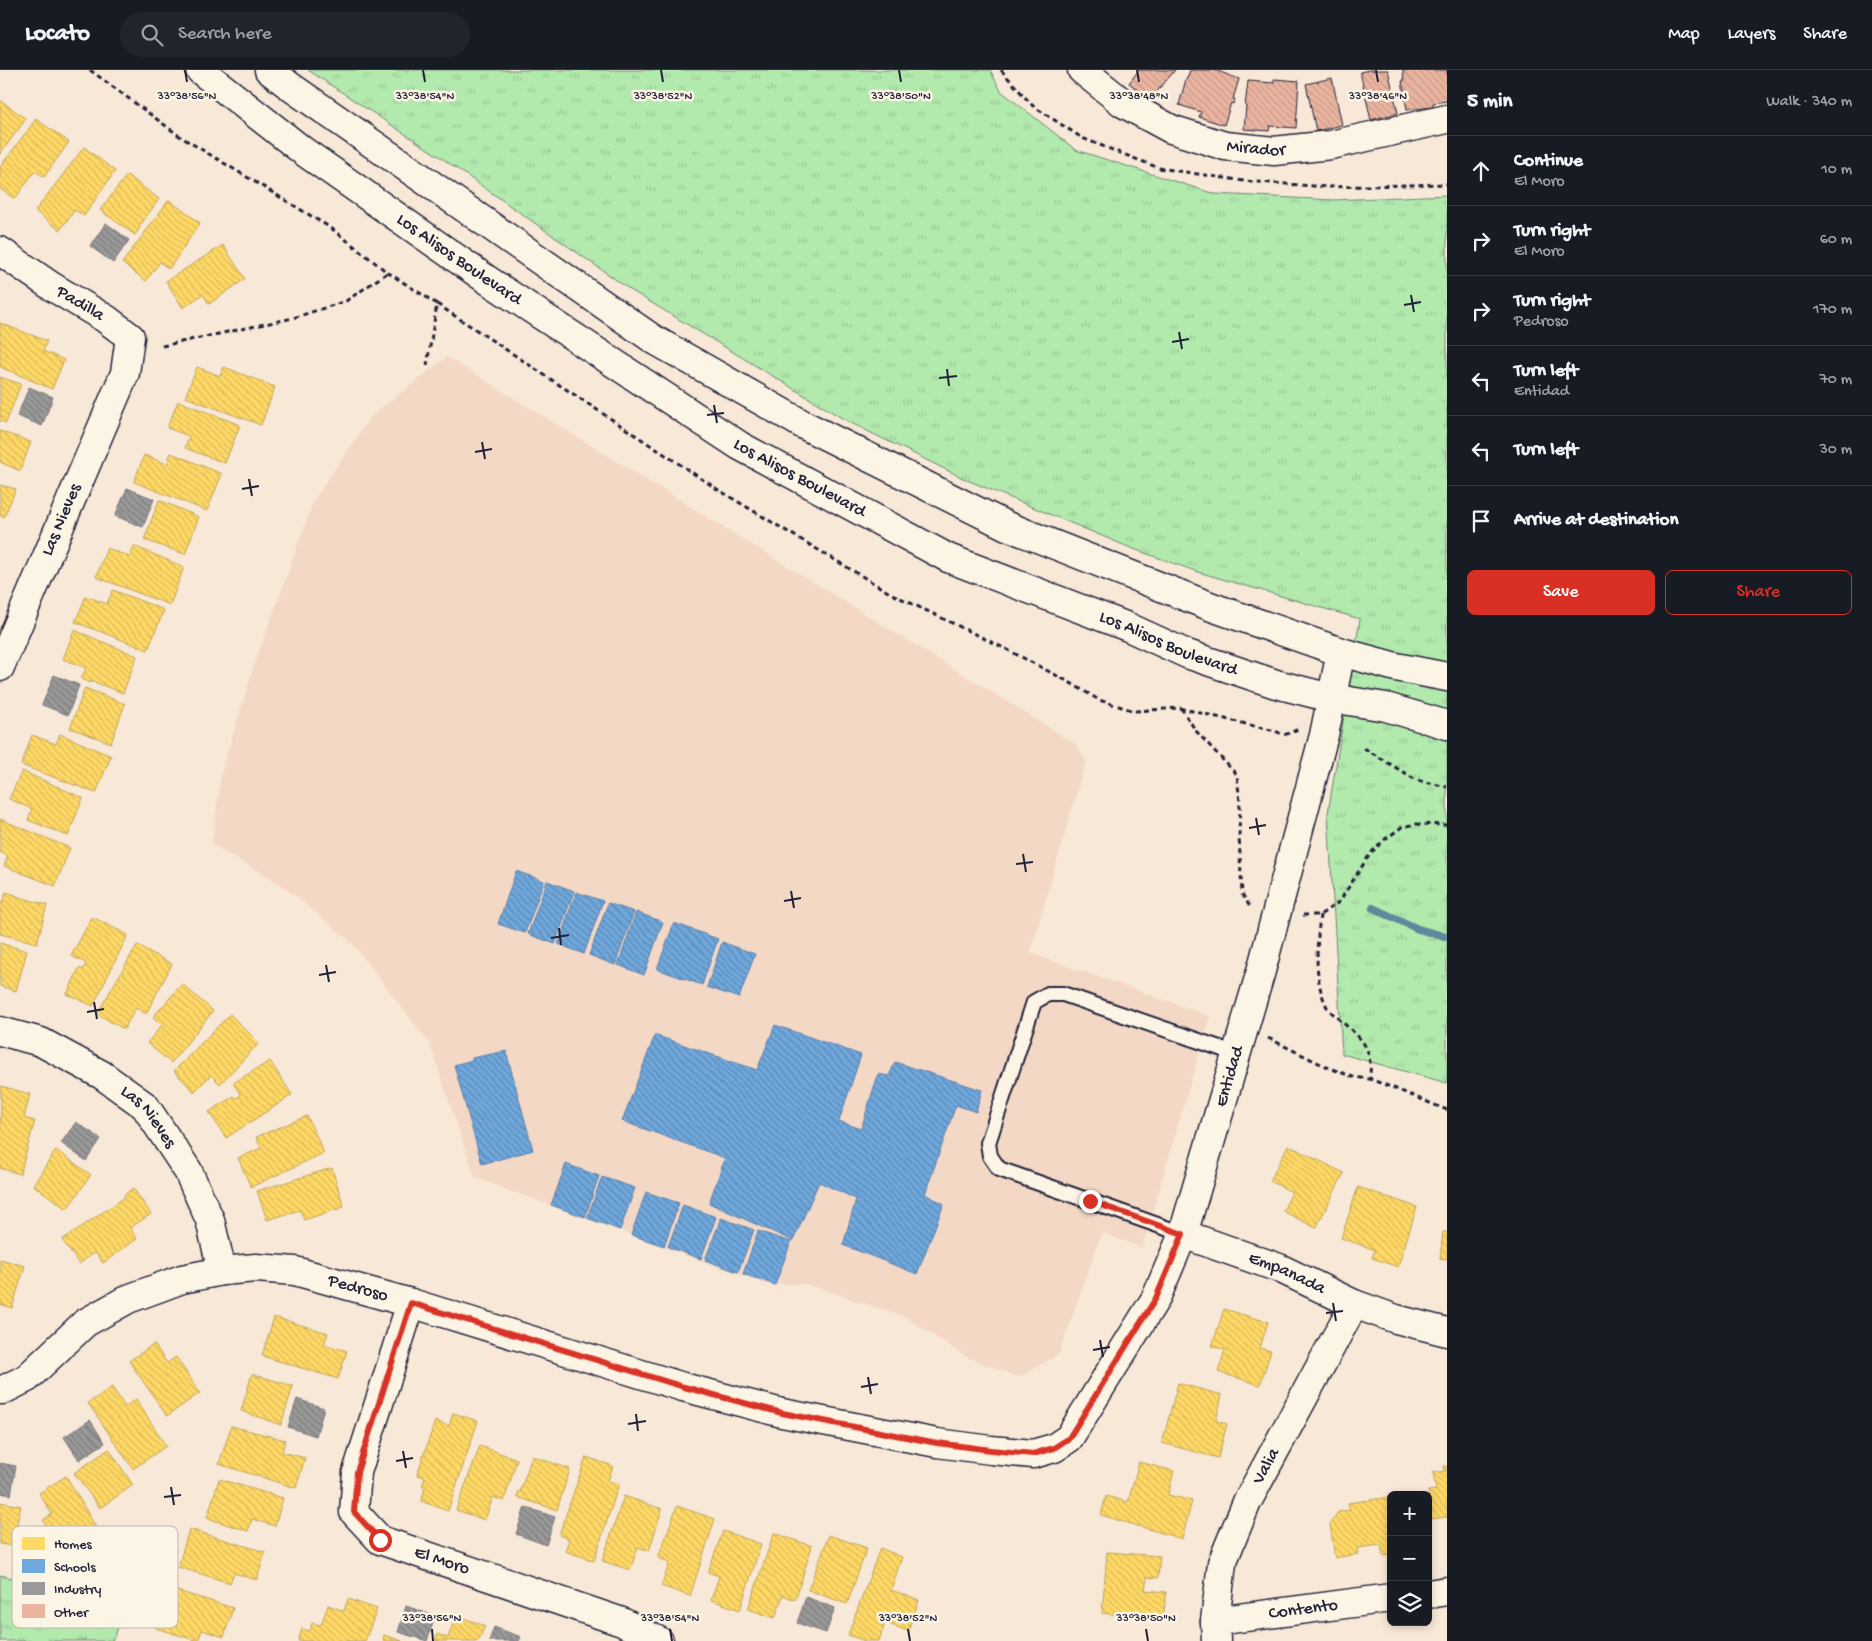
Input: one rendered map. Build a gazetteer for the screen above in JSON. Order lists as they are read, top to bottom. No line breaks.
{"streets":{"street":["Mirador","Los Alisos Boulevard","Padilla","Las Nieves","Entidad","Empanada","Pedroso","Valia","El Moro","Contento"]},"crossings":[["Los Alisos Boulevard","Entidad"],["Padilla","Las Nieves"],["Las Nieves","Pedroso"],["Entidad","Empanada"],["Entidad","Pedroso"],["Empanada","Valia"],["Pedroso","El Moro"],["Valia","Contento"]],"legend":["Homes","Schools","Industry","Other"],"page":{"header":"Locato","search":"Search here","nav":["Map","Layers","Share"],"heading":["5 min","Walk · 340 m"],"list":[["Continue","El Moro","10 m"],["Turn right","El Moro","60 m"],["Turn right","Pedroso","170 m"],["Turn left","Entidad","70 m"],["Turn left","30 m"],"Arrive at destination"],"buttons":["Save","Share"],"map_buttons":["+","−"]},"coordinates":["33°38'56\"N","33°38'54\"N","33°38'52\"N","33°38'50\"N","33°38'48\"N","33°38'46\"N"]}
